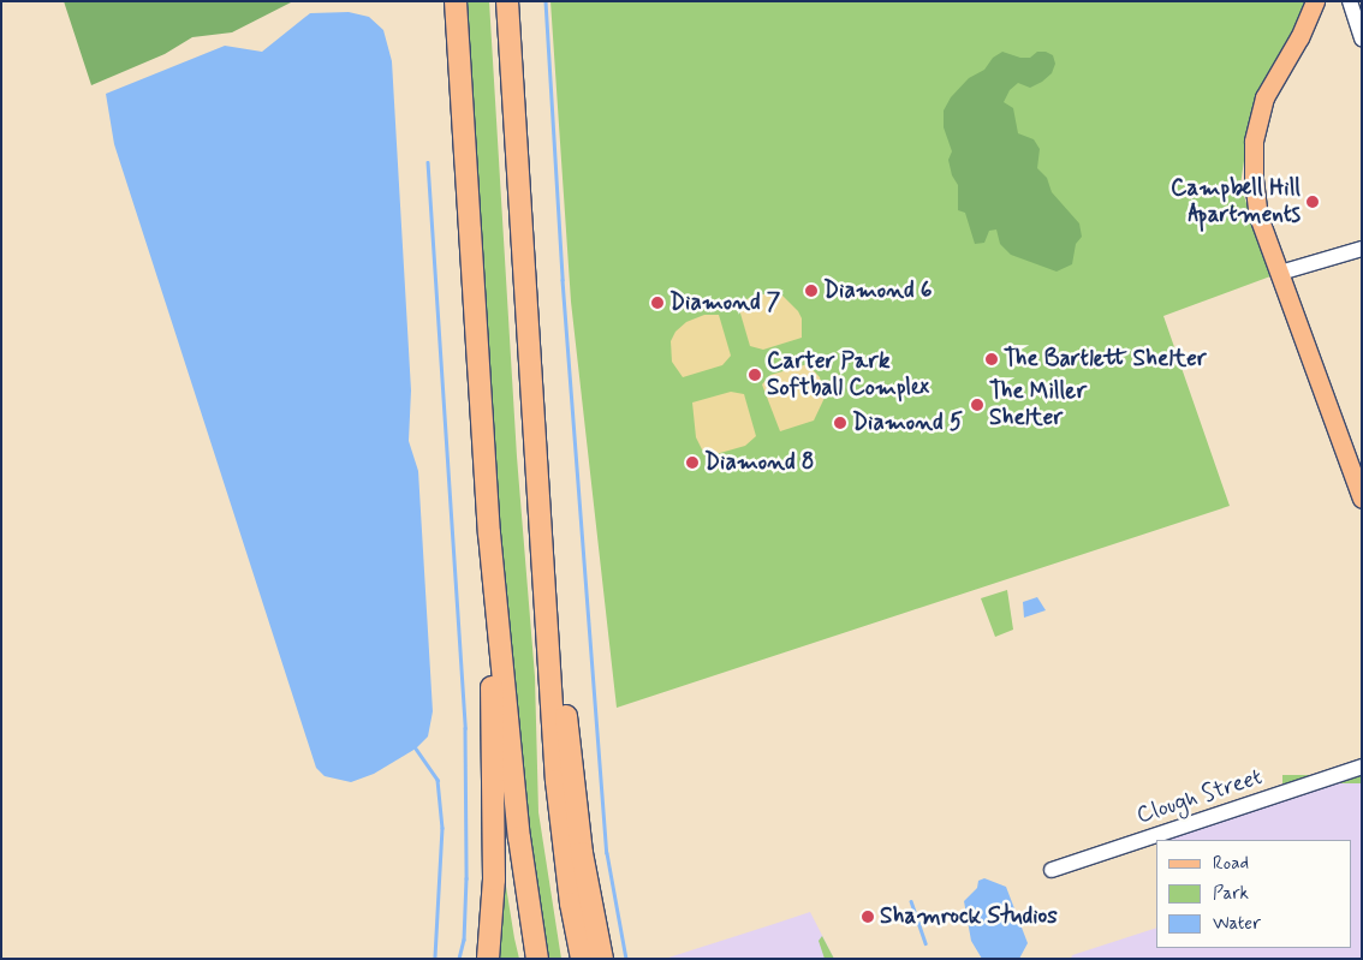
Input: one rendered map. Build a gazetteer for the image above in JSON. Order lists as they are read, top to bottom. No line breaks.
{"streets":{"street":["Clough Street"]},"places":["Campbell Hill Apartments","Diamond 6","Diamond 7","The Bartlett Shelter","Carter Park Softball Complex","The Miller Shelter","Diamond 5","Diamond 8","Shamrock Studios"],"legend":["Road","Park","Water"]}
